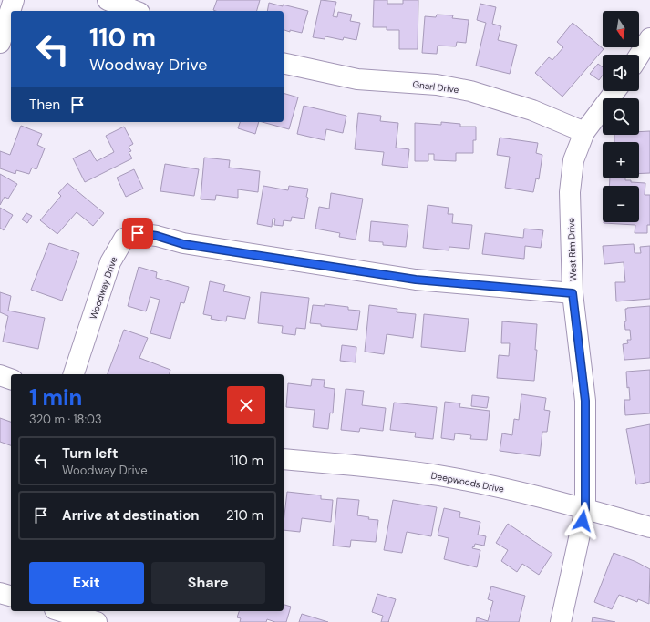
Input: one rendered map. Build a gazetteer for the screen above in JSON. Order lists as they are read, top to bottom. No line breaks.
{"streets":{"street":["Gnarl Drive","West Rim Drive","Woodway Drive","Deepwoods Drive"]},"crossings":[["Gnarl Drive","West Rim Drive"],["West Rim Drive","Woodway Drive"],["West Rim Drive","Deepwoods Drive"]],"north":"bottom","page":{"map_buttons":["+","−"],"turn":["110 m","Woodway Drive"],"then":"Then","heading":["1 min","320 m · 18:03"],"list":[{"name":"Turn left","note":"Woodway Drive","value":"110 m"},{"name":"Arrive at destination","value":"210 m"}],"buttons":["Exit","Share"]}}
